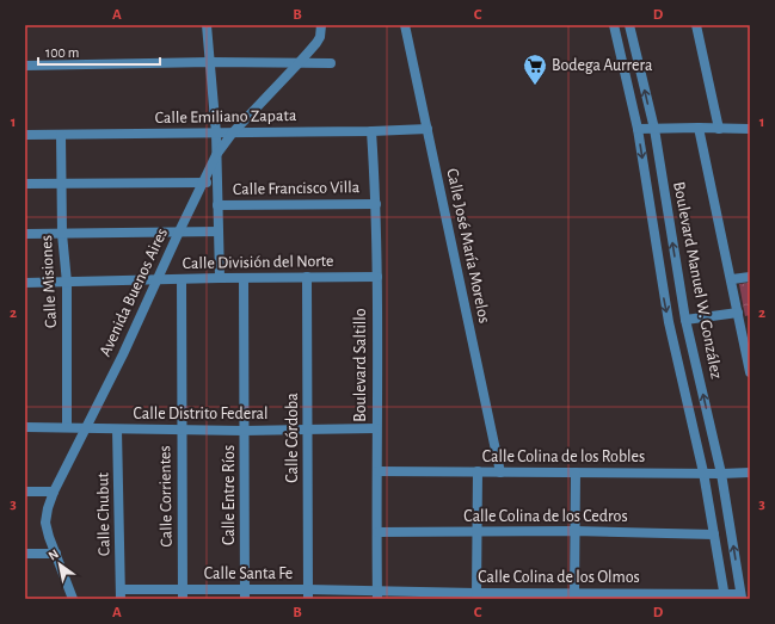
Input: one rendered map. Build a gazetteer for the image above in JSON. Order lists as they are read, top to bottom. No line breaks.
{"streets":{"street":["Calle Emiliano Zapata","Calle Francisco Villa","Calle José María Morelos","Calle División del Norte","Boulevard Manuel W. González","Calle Misiones","Avenida Buenos Aires","Boulevard Saltillo","Calle Distrito Federal","Calle Córdoba","Calle Colina de los Robles","Calle Entre Ríos","Calle Corrientes","Calle Chubut","Calle Colina de los Cedros","Calle Santa Fe","Calle Colina de los Olmos"]},"crossings":[["Calle Emiliano Zapata","Calle José María Morelos"],["Calle Emiliano Zapata","Calle Misiones"],["Calle Emiliano Zapata","Avenida Buenos Aires"],["Calle Emiliano Zapata","Boulevard Saltillo"],["Calle Francisco Villa","Boulevard Saltillo"],["Calle José María Morelos","Calle Colina de los Robles"],["Calle División del Norte","Calle Misiones"],["Calle División del Norte","Avenida Buenos Aires"],["Calle División del Norte","Boulevard Saltillo"],["Calle División del Norte","Calle Córdoba"],["Calle División del Norte","Calle Entre Ríos"],["Calle División del Norte","Calle Corrientes"],["Boulevard Manuel W. González","Calle Colina de los Robles"],["Boulevard Manuel W. González","Calle Colina de los Cedros"],["Boulevard Manuel W. González","Calle Colina de los Olmos"],["Calle Misiones","Calle Distrito Federal"],["Avenida Buenos Aires","Calle Distrito Federal"],["Boulevard Saltillo","Calle Distrito Federal"],["Boulevard Saltillo","Calle Colina de los Robles"],["Boulevard Saltillo","Calle Colina de los Cedros"],["Boulevard Saltillo","Calle Santa Fe"],["Boulevard Saltillo","Calle Colina de los Olmos"],["Calle Distrito Federal","Calle Córdoba"],["Calle Distrito Federal","Calle Entre Ríos"],["Calle Distrito Federal","Calle Corrientes"],["Calle Distrito Federal","Calle Chubut"],["Calle Córdoba","Calle Santa Fe"],["Calle Entre Ríos","Calle Santa Fe"],["Calle Corrientes","Calle Santa Fe"],["Calle Chubut","Calle Santa Fe"],["Calle Santa Fe","Calle Colina de los Olmos"]],"places":{"supermarket":["Bodega Aurrera"]},"scale_bar":"100 m","north":"top left","grid":{"columns":["A","B","C","D"],"rows":["1","2","3"]}}
